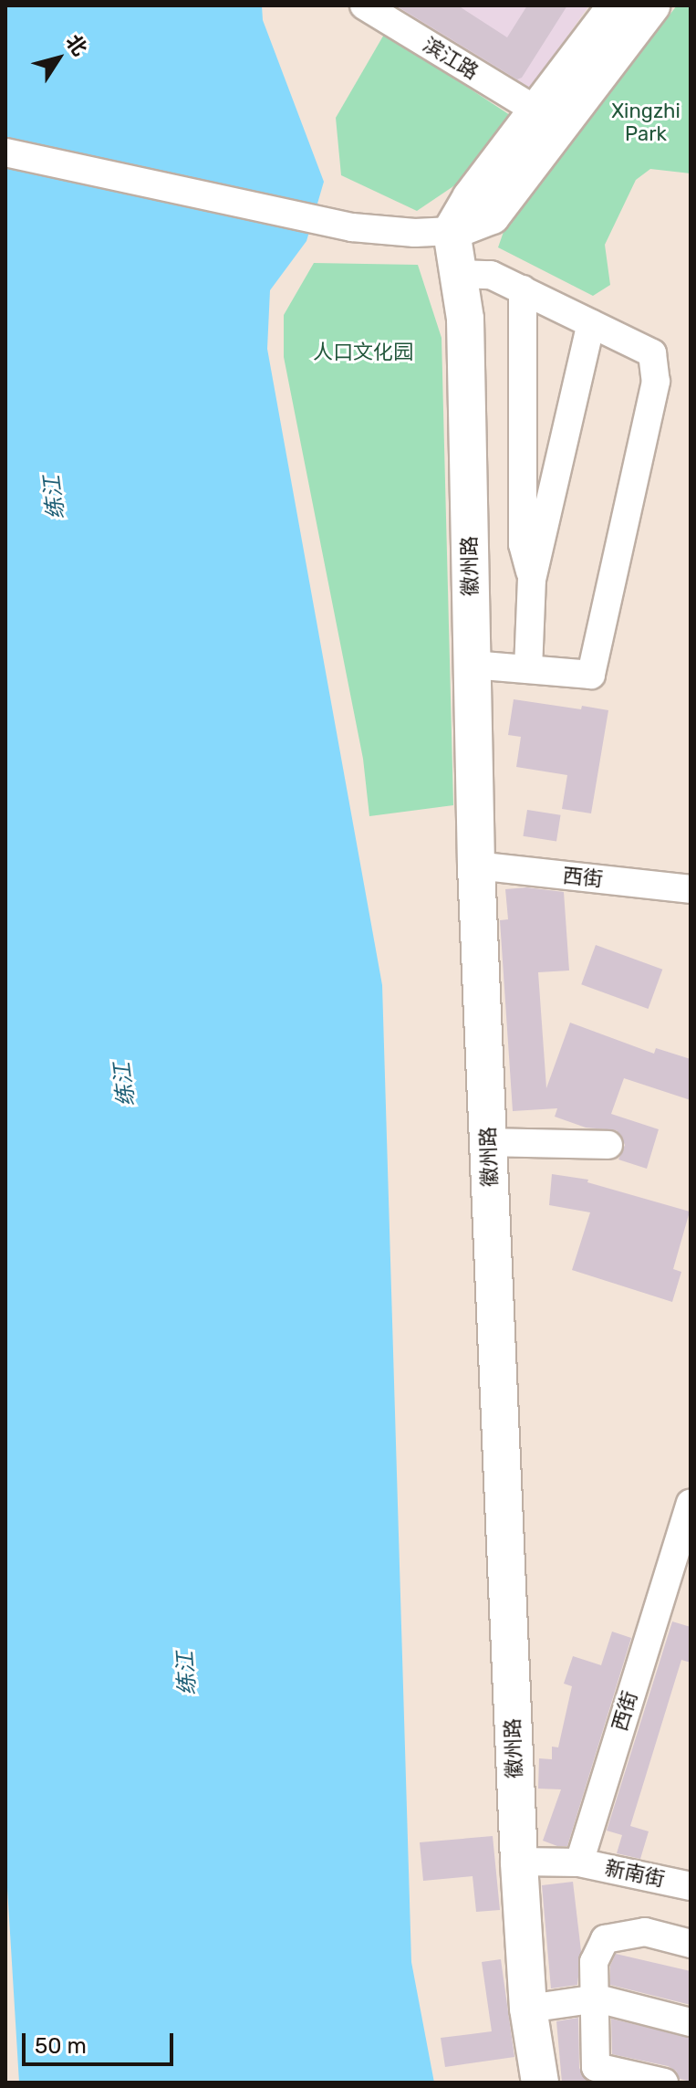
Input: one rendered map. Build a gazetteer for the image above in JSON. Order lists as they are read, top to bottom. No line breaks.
{"streets":{"main road":["徽州路"],"street":["滨江路","西街","新南街"]},"crossings":[["徽州路","西街"],["西街","新南街"]],"water":["练江"],"parks":["Xingzhi Park","人口文化园"],"scale_bar":"50 m","north":"top right"}
